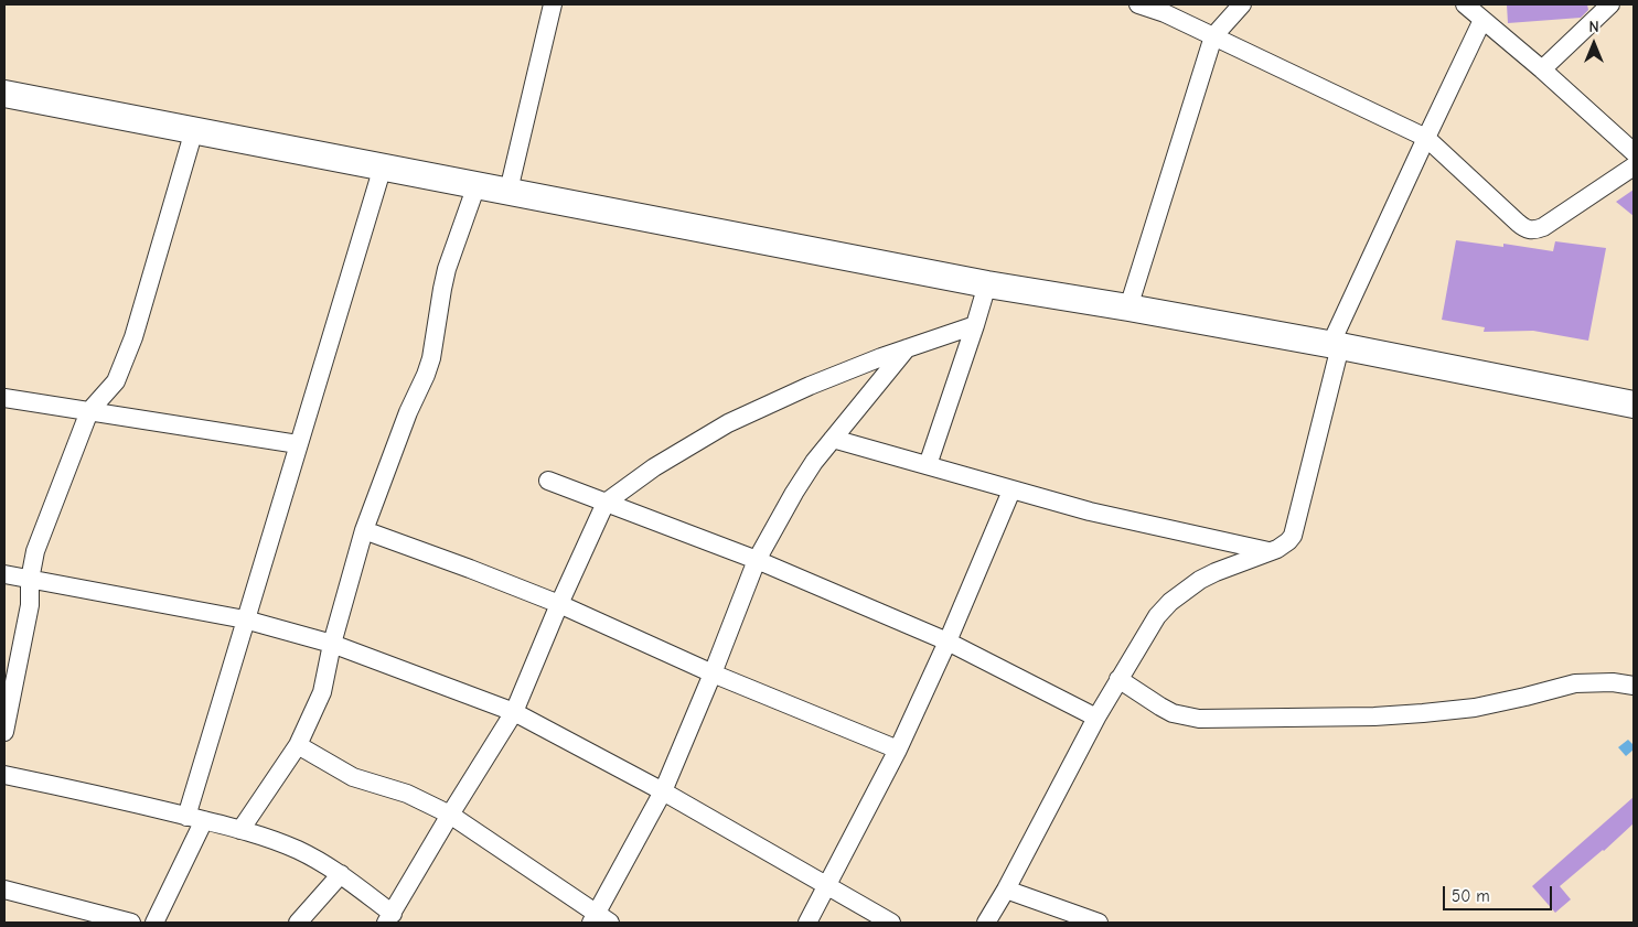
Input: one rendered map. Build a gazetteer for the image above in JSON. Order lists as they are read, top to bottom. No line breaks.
{"scale_bar":"50 m","north":"top"}
